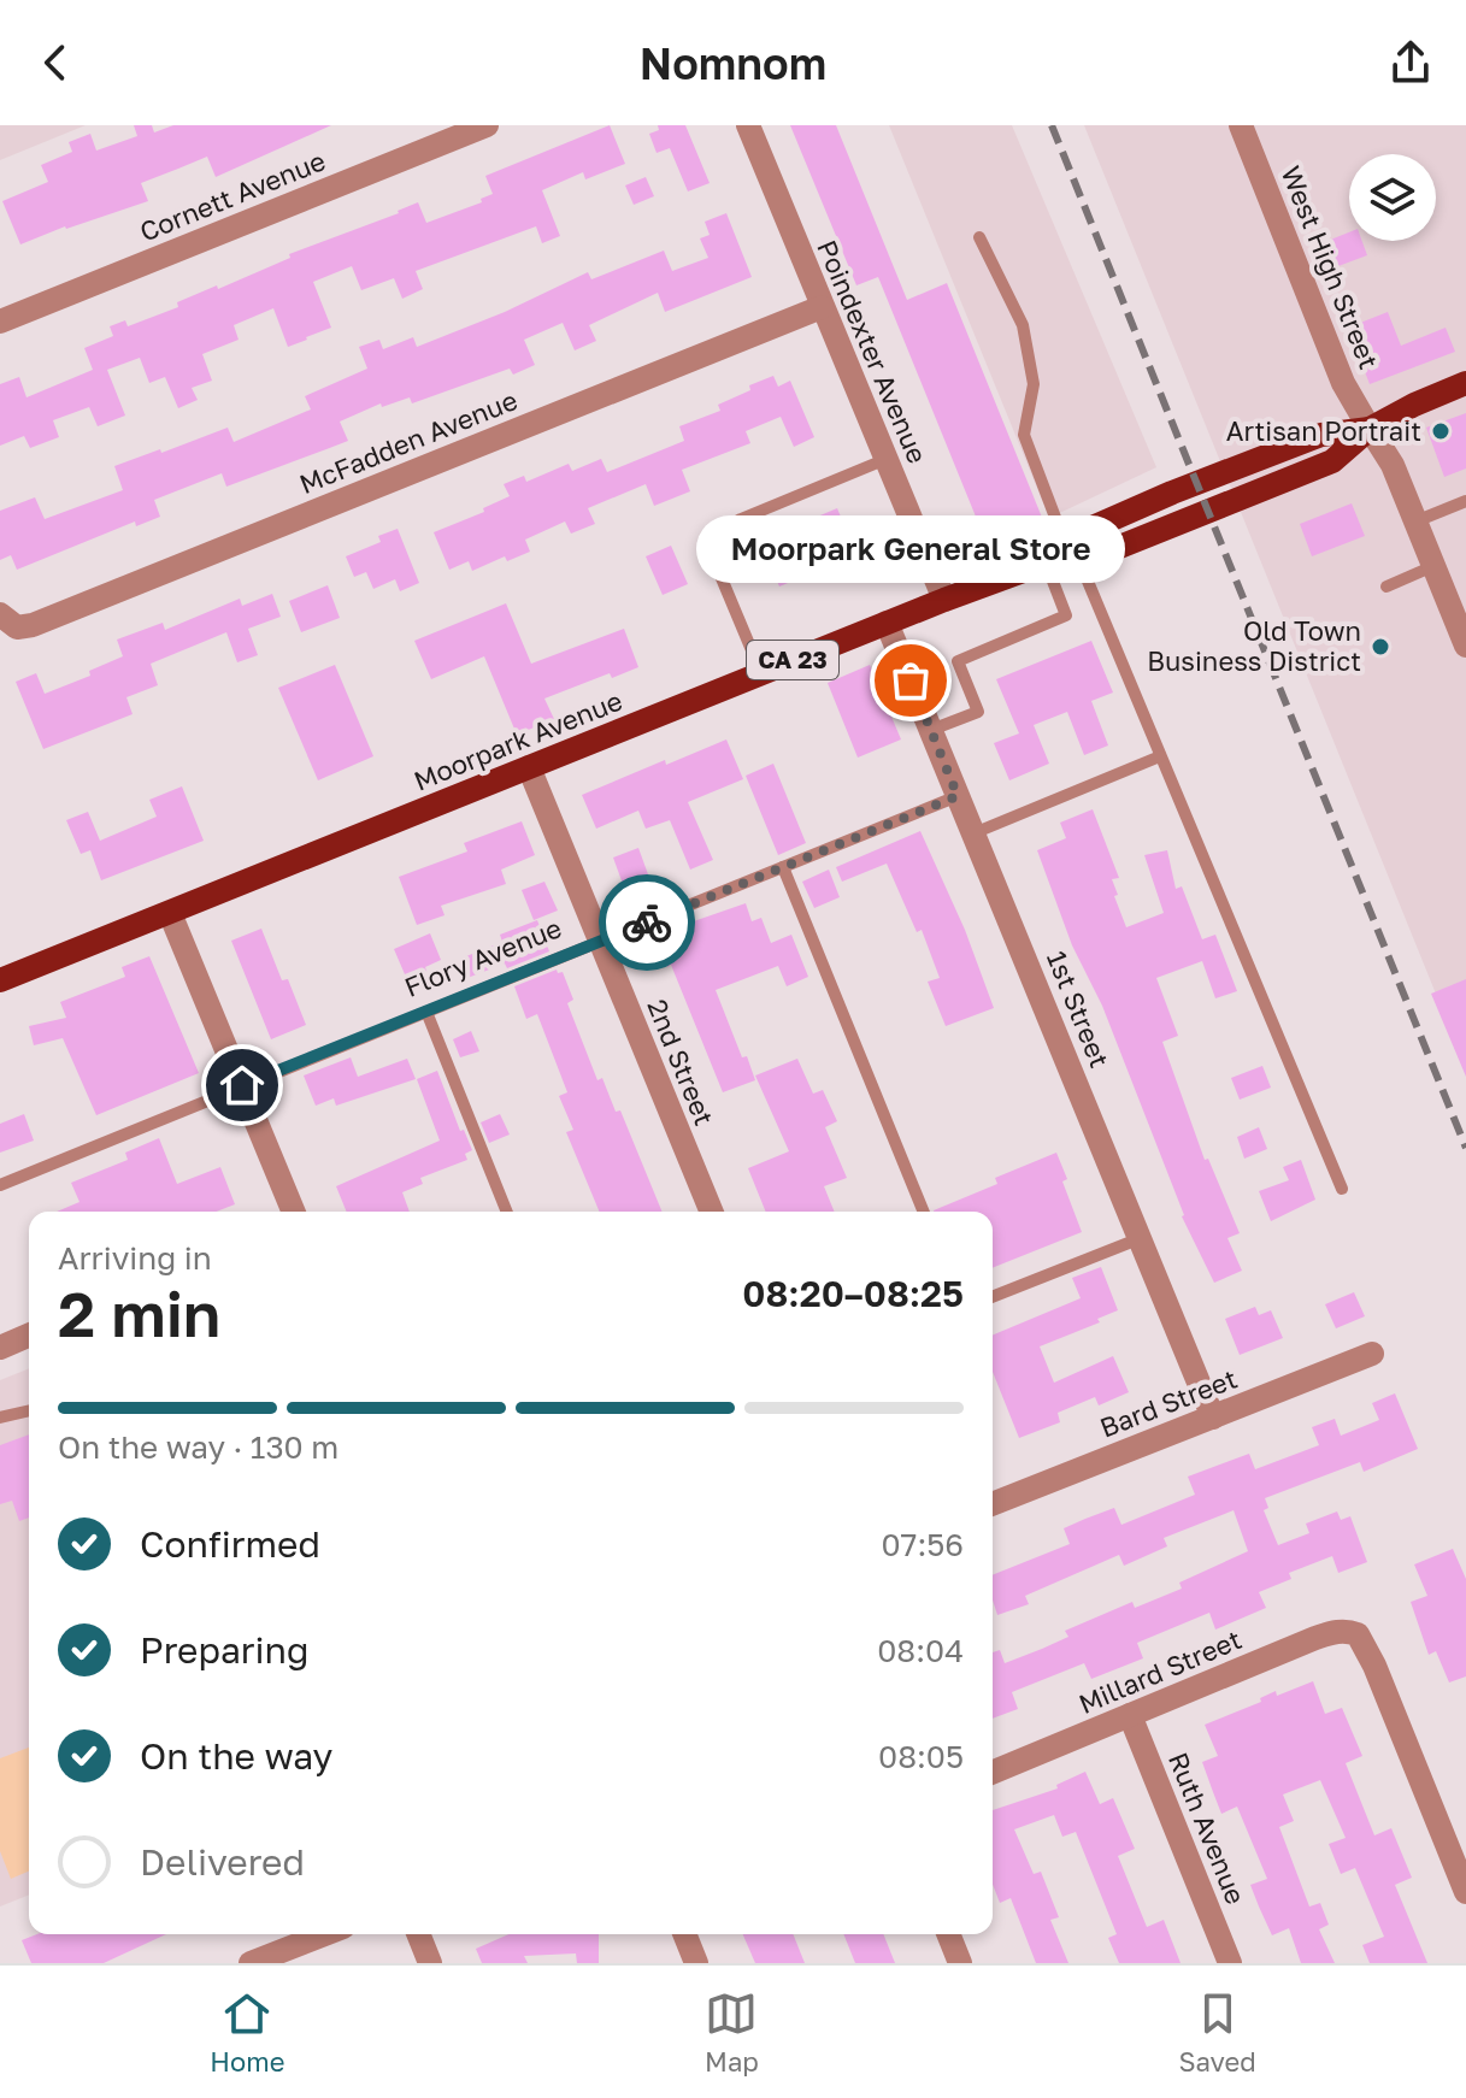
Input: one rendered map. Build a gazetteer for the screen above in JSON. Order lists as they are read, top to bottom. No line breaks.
{"streets":{"main road":["CA 23","Moorpark Avenue"],"street":["Cornett Avenue","West High Street","Poindexter Avenue","McFadden Avenue","1st Street","2nd Street","Bard Street","Millard Street","Ruth Avenue"],"lane":["Flory Avenue"]},"crossings":[["West High Street","Moorpark Avenue"],["Poindexter Avenue","McFadden Avenue"],["Poindexter Avenue","Moorpark Avenue"],["Moorpark Avenue","1st Street"],["Moorpark Avenue","2nd Street"],["Flory Avenue","1st Street"],["Flory Avenue","2nd Street"],["1st Street","Bard Street"],["Millard Street","Ruth Avenue"]],"places":["Artisan Portrait","Old Town Business District","Moorpark General Store"],"page":{"header":"Nomnom","bubble":"Moorpark General Store","heading":["2 min","Arriving in","08:20–08:25"],"bar":"On the way · 130 m","list":[["Confirmed","07:56"],["Preparing","08:04"],["On the way","08:05"],"Delivered"],"tabs":["Home","Map","Saved"]}}
